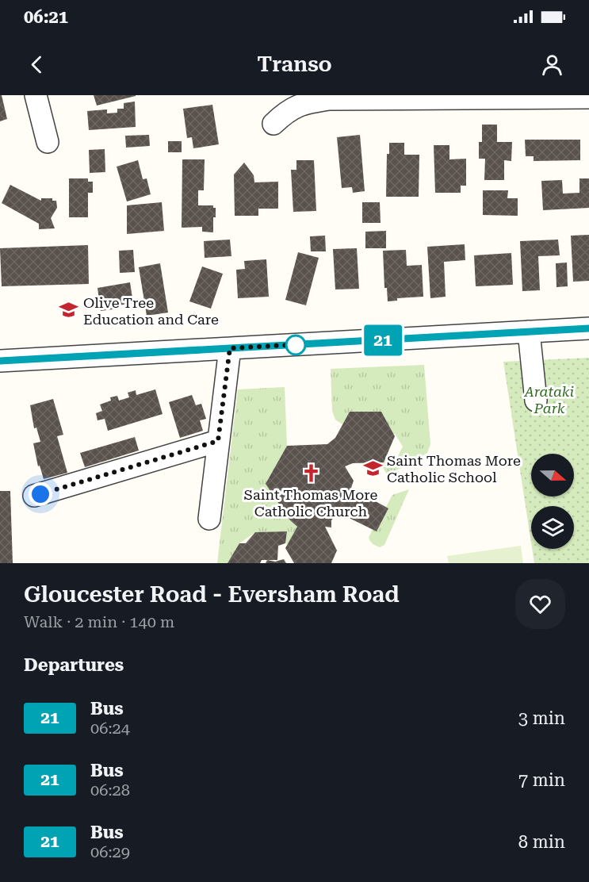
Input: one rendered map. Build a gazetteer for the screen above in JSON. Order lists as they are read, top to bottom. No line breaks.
{"parks":["Arataki Park"],"places":{"school or university":["Olive Tree Education and Care","Saint Thomas More Catholic School"],"church":["Saint Thomas More Catholic Church"]},"lines":["bus line 21"],"north":"right","page":{"status":"06:21","header":"Transo","on_map":"21","heading":[["Gloucester Road - Eversham Road","Walk · 2 min · 140 m"],"Departures"],"list":[{"mark":"21","name":"Bus","note":"06:24","value":"3 min"},{"mark":"21","name":"Bus","note":"06:28","value":"7 min"},{"mark":"21","name":"Bus","note":"06:29","value":"8 min"}]}}
